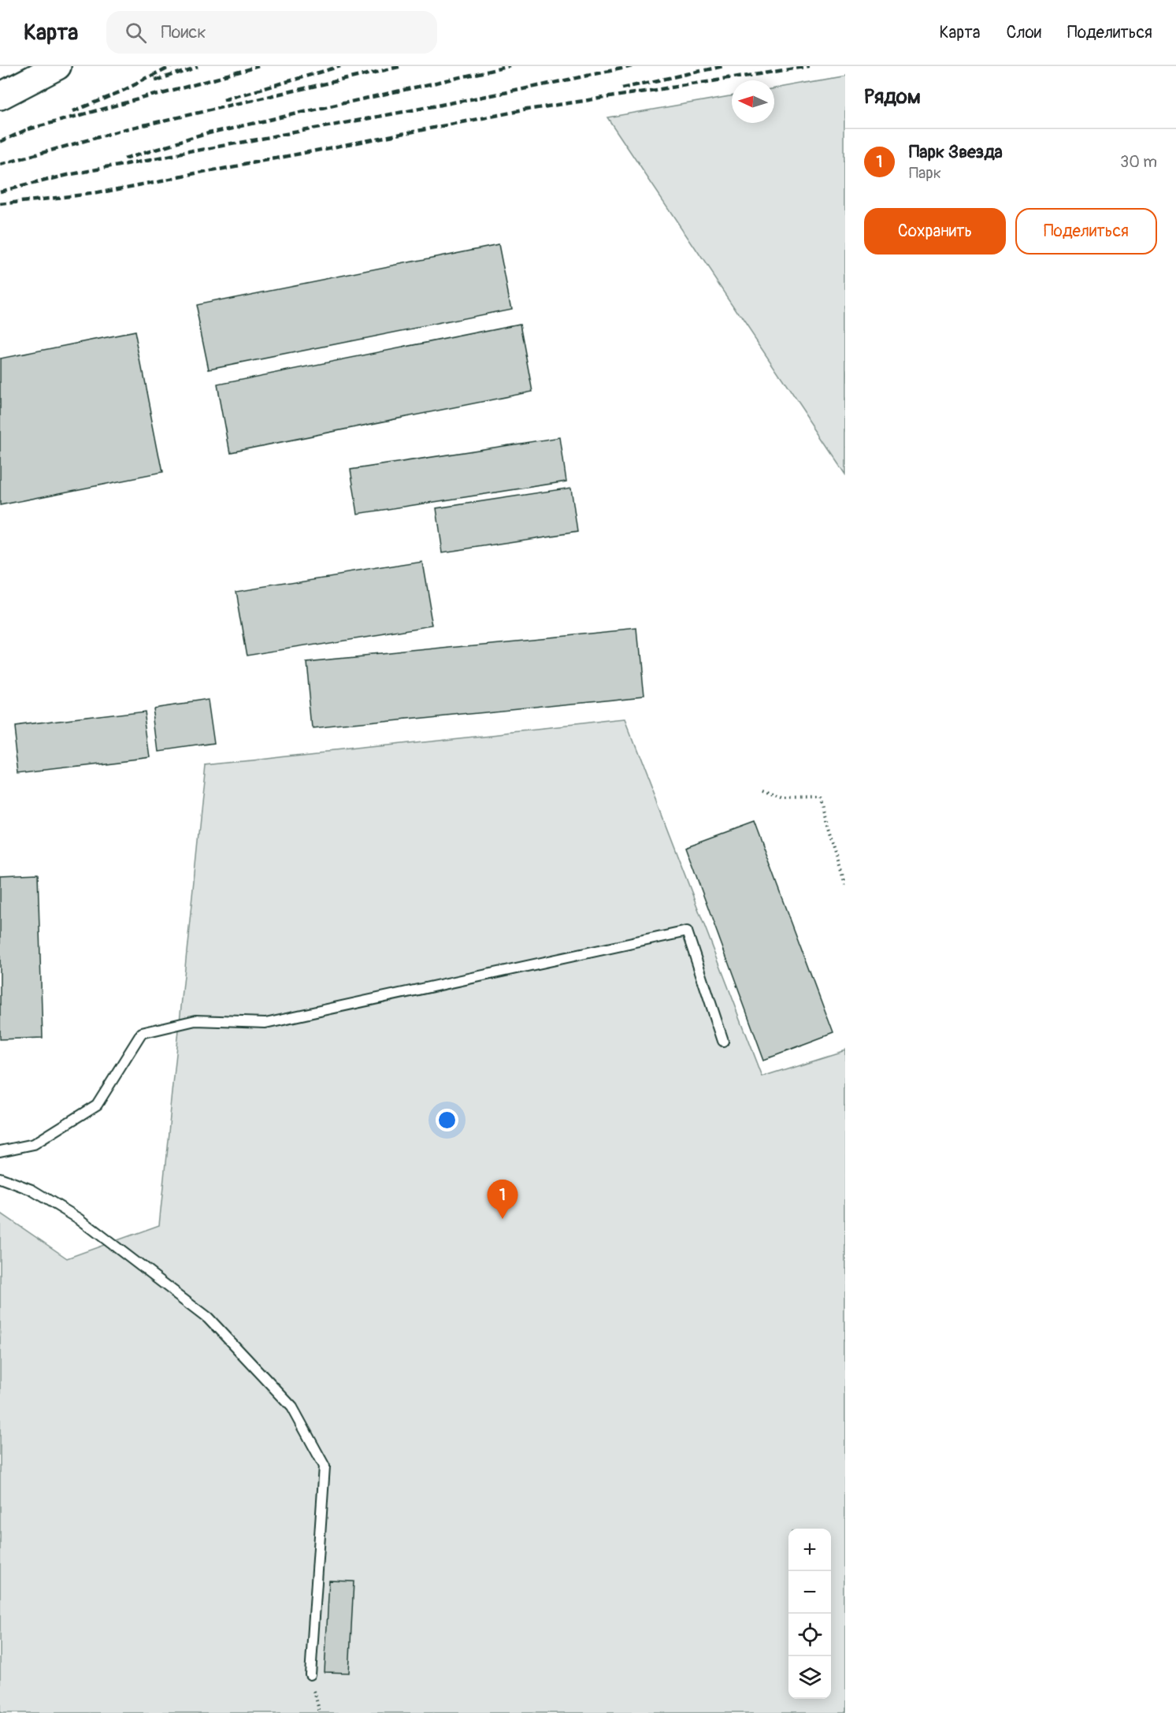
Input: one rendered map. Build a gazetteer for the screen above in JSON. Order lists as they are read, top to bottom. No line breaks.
{"north":"left","page":{"header":"Карта","search":"Поиск","nav":["Карта","Слои","Поделиться"],"heading":"Рядом","list":[{"mark":"1","name":"Парк Звезда","note":"Парк","value":"30 m"}],"buttons":["Сохранить","Поделиться"],"pins":"1","map_buttons":["+","−"]}}
